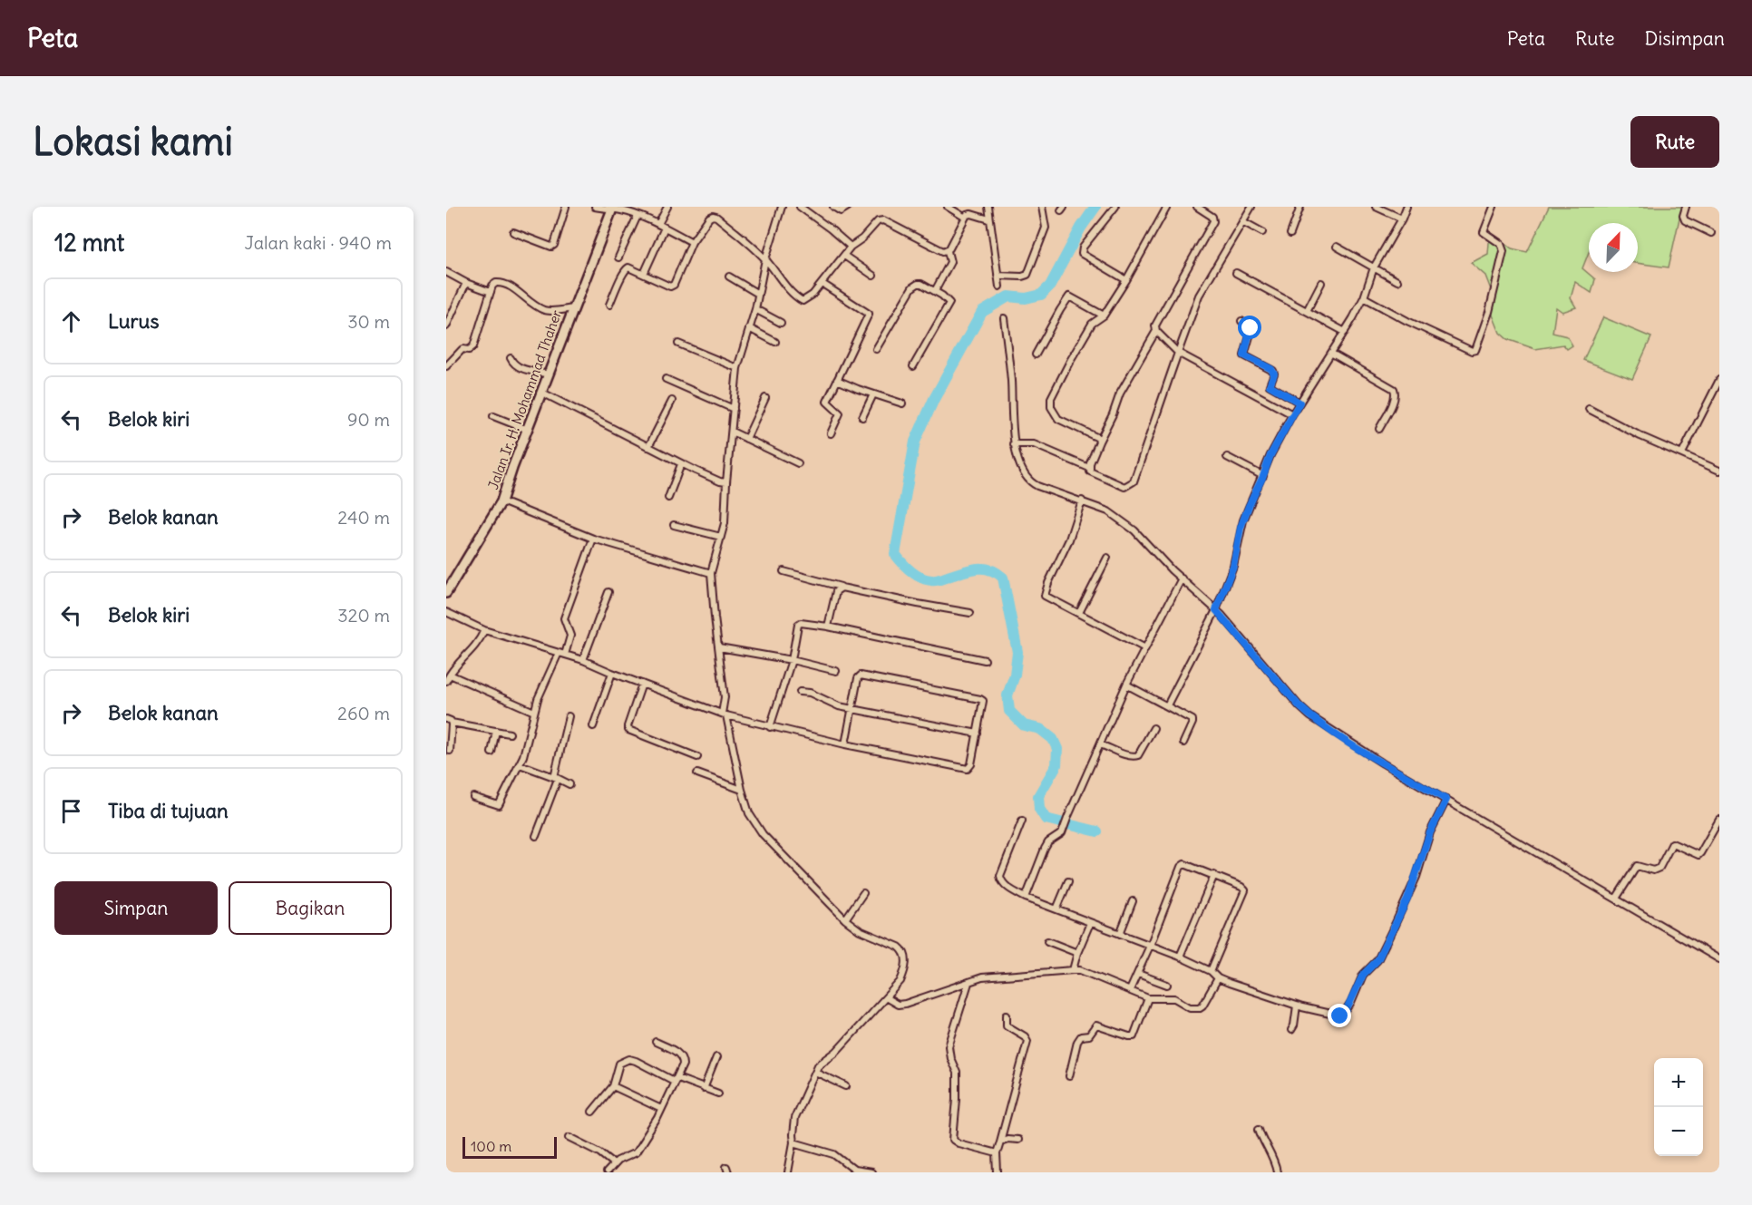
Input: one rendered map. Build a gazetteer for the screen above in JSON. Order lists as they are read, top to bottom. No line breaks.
{"streets":{"main road":["Jalan Ir. H. Mohammad Thaher"]},"scale_bar":"100 m","north":"top right","page":{"header":"Peta","nav":["Peta","Rute","Disimpan"],"buttons":["Rute",["Simpan","Bagikan"]],"title":"Lokasi kami","heading":["12 mnt","Jalan kaki · 940 m"],"list":[["Lurus","30 m"],["Belok kiri","90 m"],["Belok kanan","240 m"],["Belok kiri","320 m"],["Belok kanan","260 m"],"Tiba di tujuan"],"map_buttons":["+","−"],"scale":"100 m"}}
